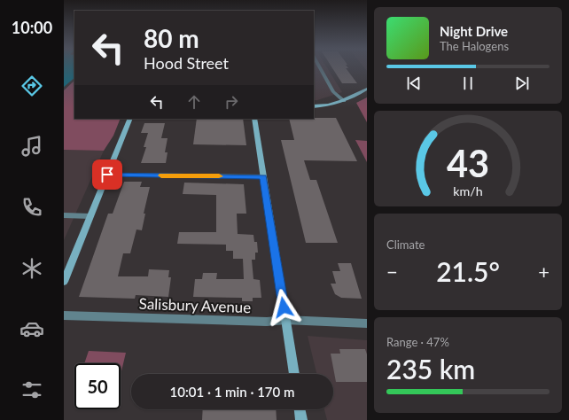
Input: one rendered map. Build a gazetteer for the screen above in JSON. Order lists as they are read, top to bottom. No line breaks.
{"streets":{"street":["Salisbury Avenue"]},"page":{"tabs":"10:00","turn":["80 m","Hood Street"],"song":["Night Drive","The Halogens"],"tile":["Climate",["Range · 47%","235 km"]],"heat":["−","21.5°","+"],"limit":"50","trip":"10:01 · 1 min · 170 m","gauge":["43","km/h"]}}
